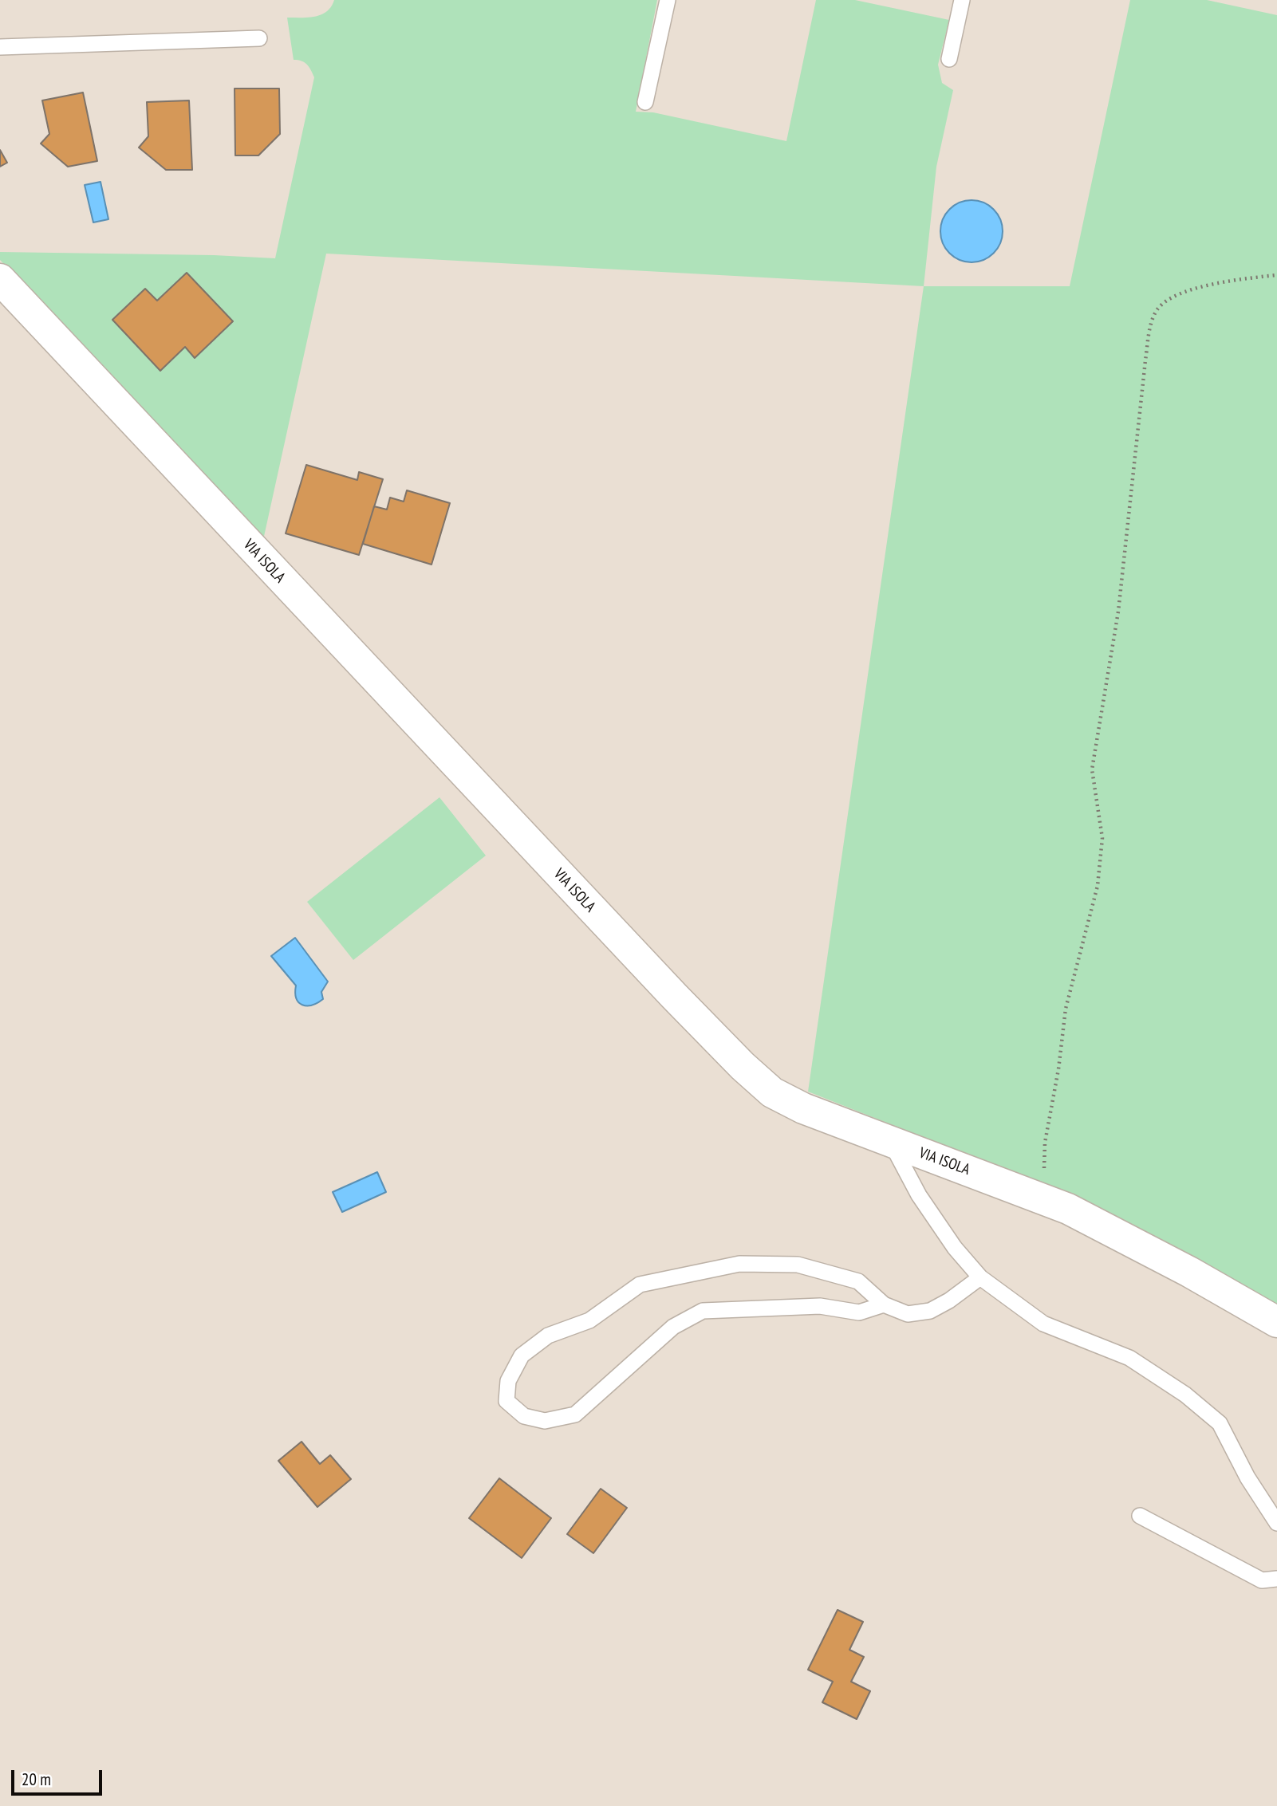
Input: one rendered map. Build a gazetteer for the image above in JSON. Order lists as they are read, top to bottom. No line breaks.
{"streets":{"street":["VIA ISOLA"]},"scale_bar":"20 m"}
